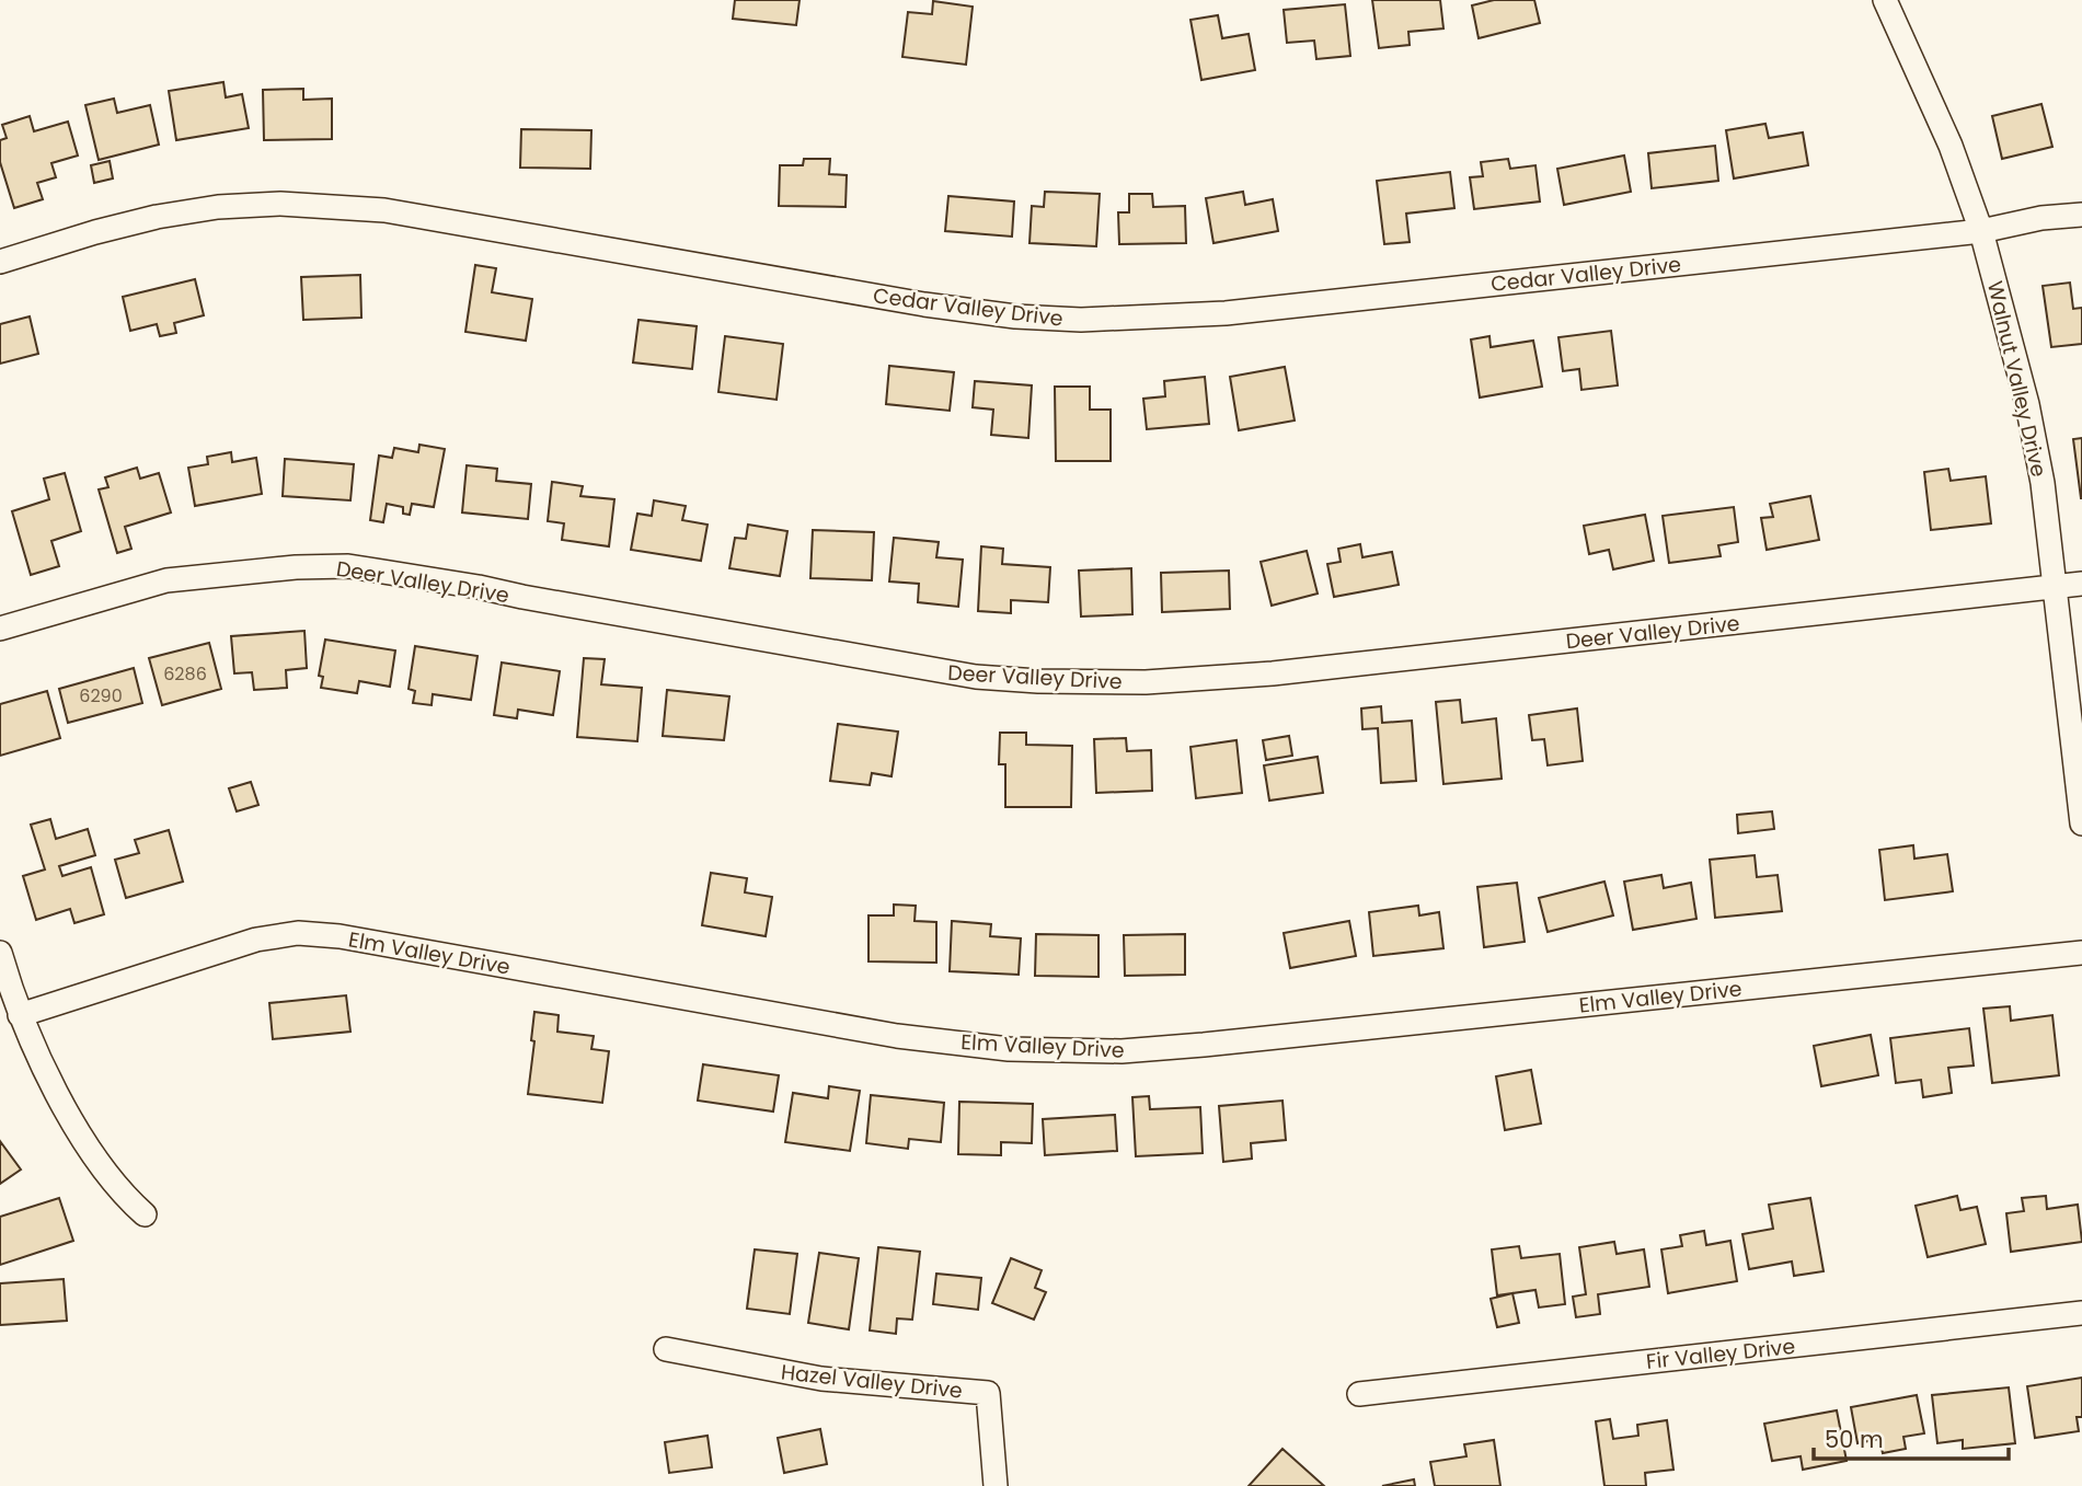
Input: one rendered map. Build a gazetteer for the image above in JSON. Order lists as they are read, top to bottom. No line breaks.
{"streets":{"street":["Cedar Valley Drive","Walnut Valley Drive","Deer Valley Drive","Elm Valley Drive","Fir Valley Drive","Hazel Valley Drive"]},"crossings":[["Cedar Valley Drive","Walnut Valley Drive"],["Walnut Valley Drive","Deer Valley Drive"]],"house_numbers":["6286","6290"],"scale_bar":"50 m"}
